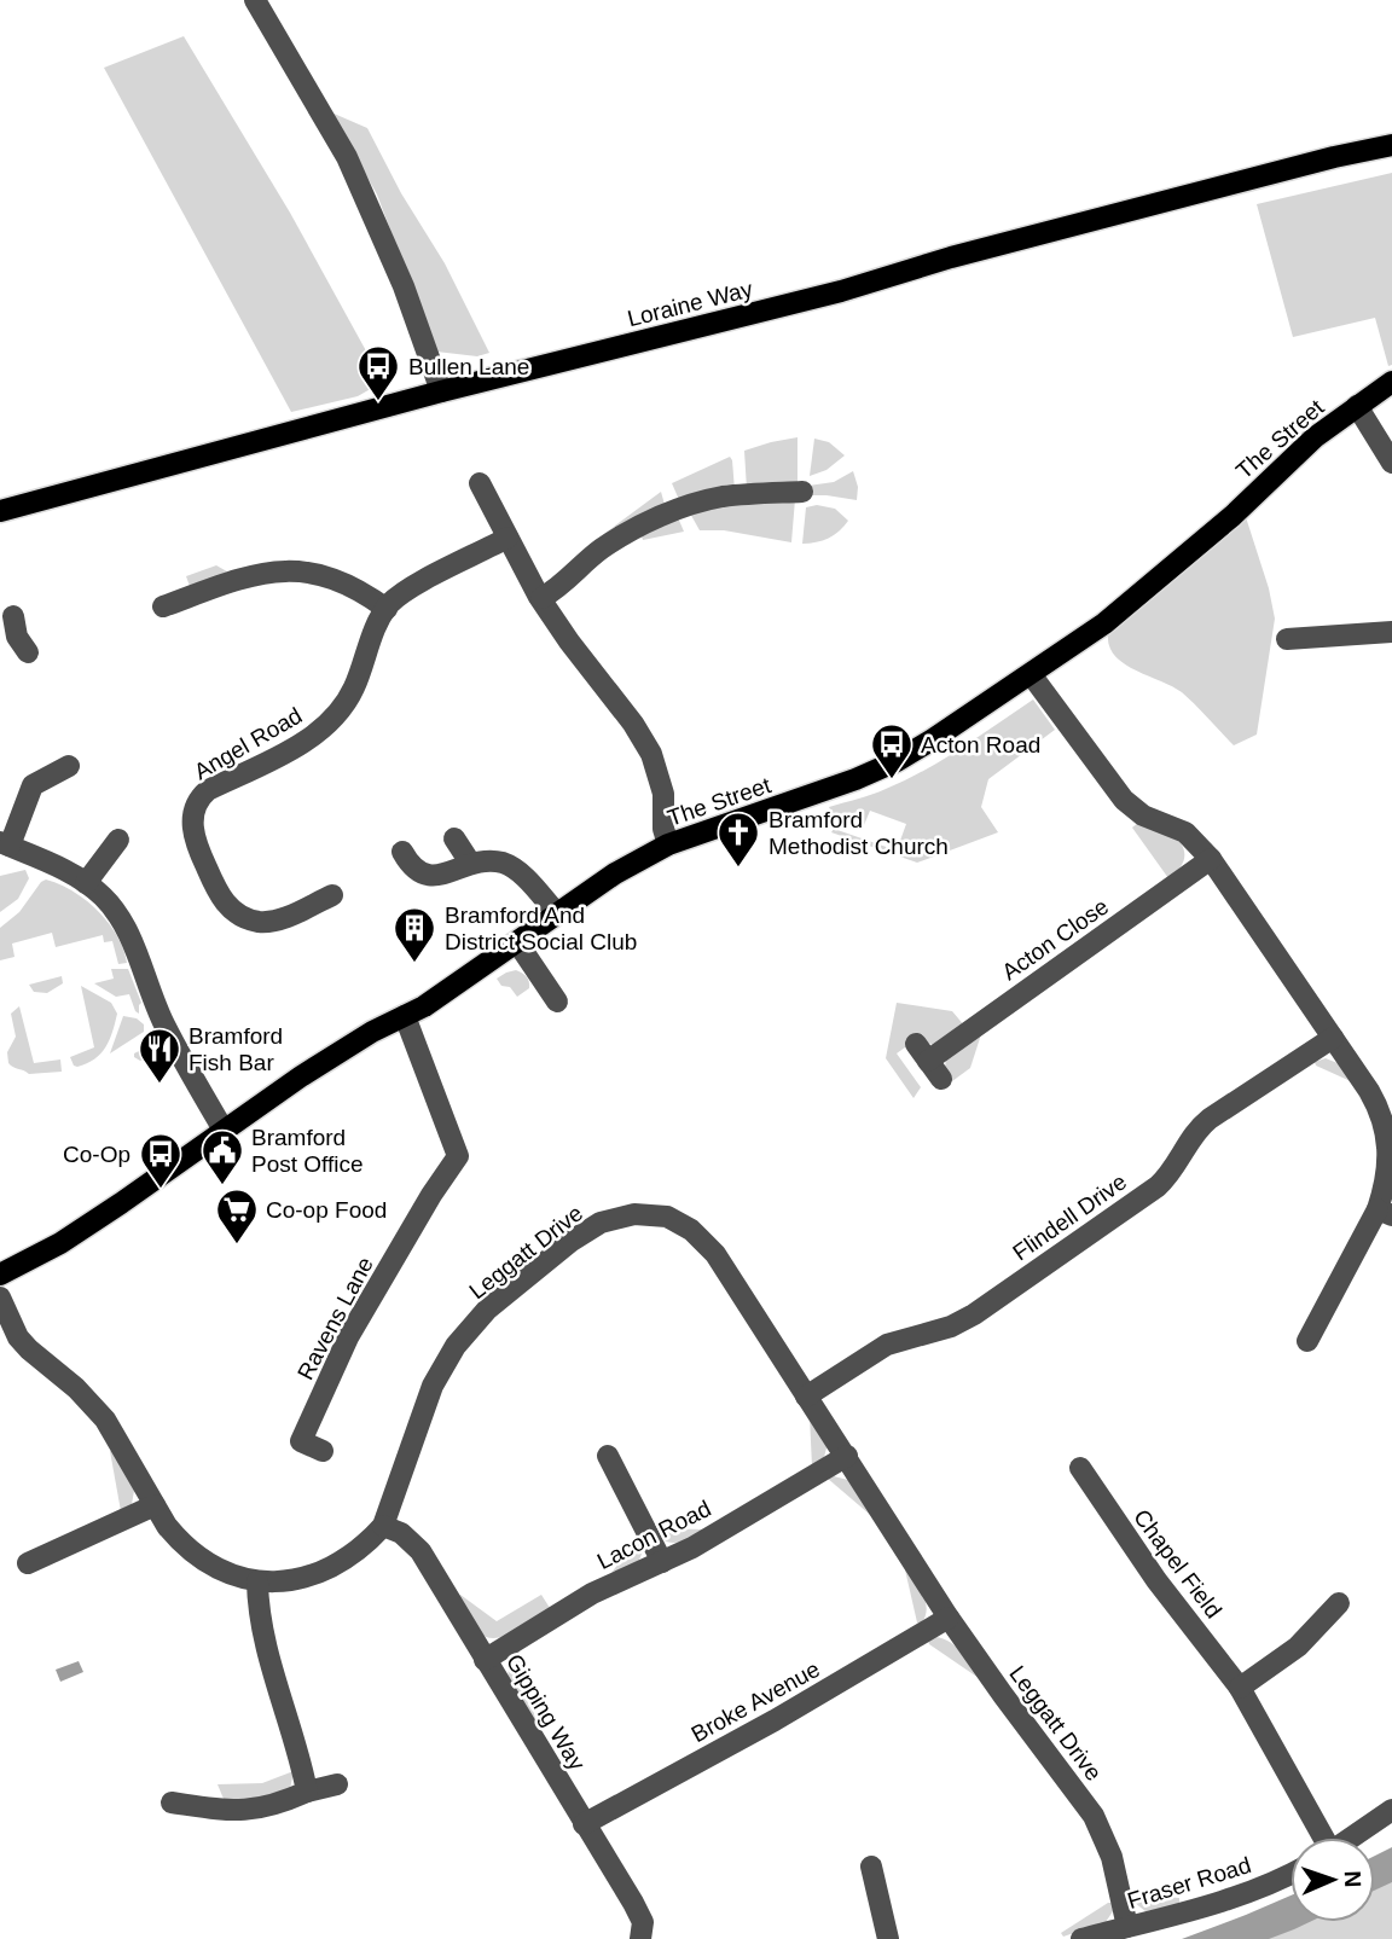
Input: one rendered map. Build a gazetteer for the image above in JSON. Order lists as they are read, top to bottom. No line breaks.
{"streets":{"main road":["Loraine Way","The Street"],"street":["Angel Road","Acton Close","Flindell Drive","Leggatt Drive","Ravens Lane","Lacon Road","Chapel Field","Broke Avenue","Gipping Way","Fraser Road"]},"crossings":[["The Street","Ravens Lane"],["Flindell Drive","Leggatt Drive"],["Leggatt Drive","Lacon Road"],["Leggatt Drive","Broke Avenue"],["Leggatt Drive","Gipping Way"],["Leggatt Drive","Fraser Road"],["Lacon Road","Gipping Way"],["Broke Avenue","Gipping Way"]],"places":{"bus stop":["Bullen Lane","Acton Road","Co-Op"],"church":["Bramford Methodist Church"],"building":["Bramford And District Social Club"],"restaurant":["Bramford Fish Bar"],"public building":["Bramford Post Office"],"supermarket":["Co-op Food"]},"north":"right"}
